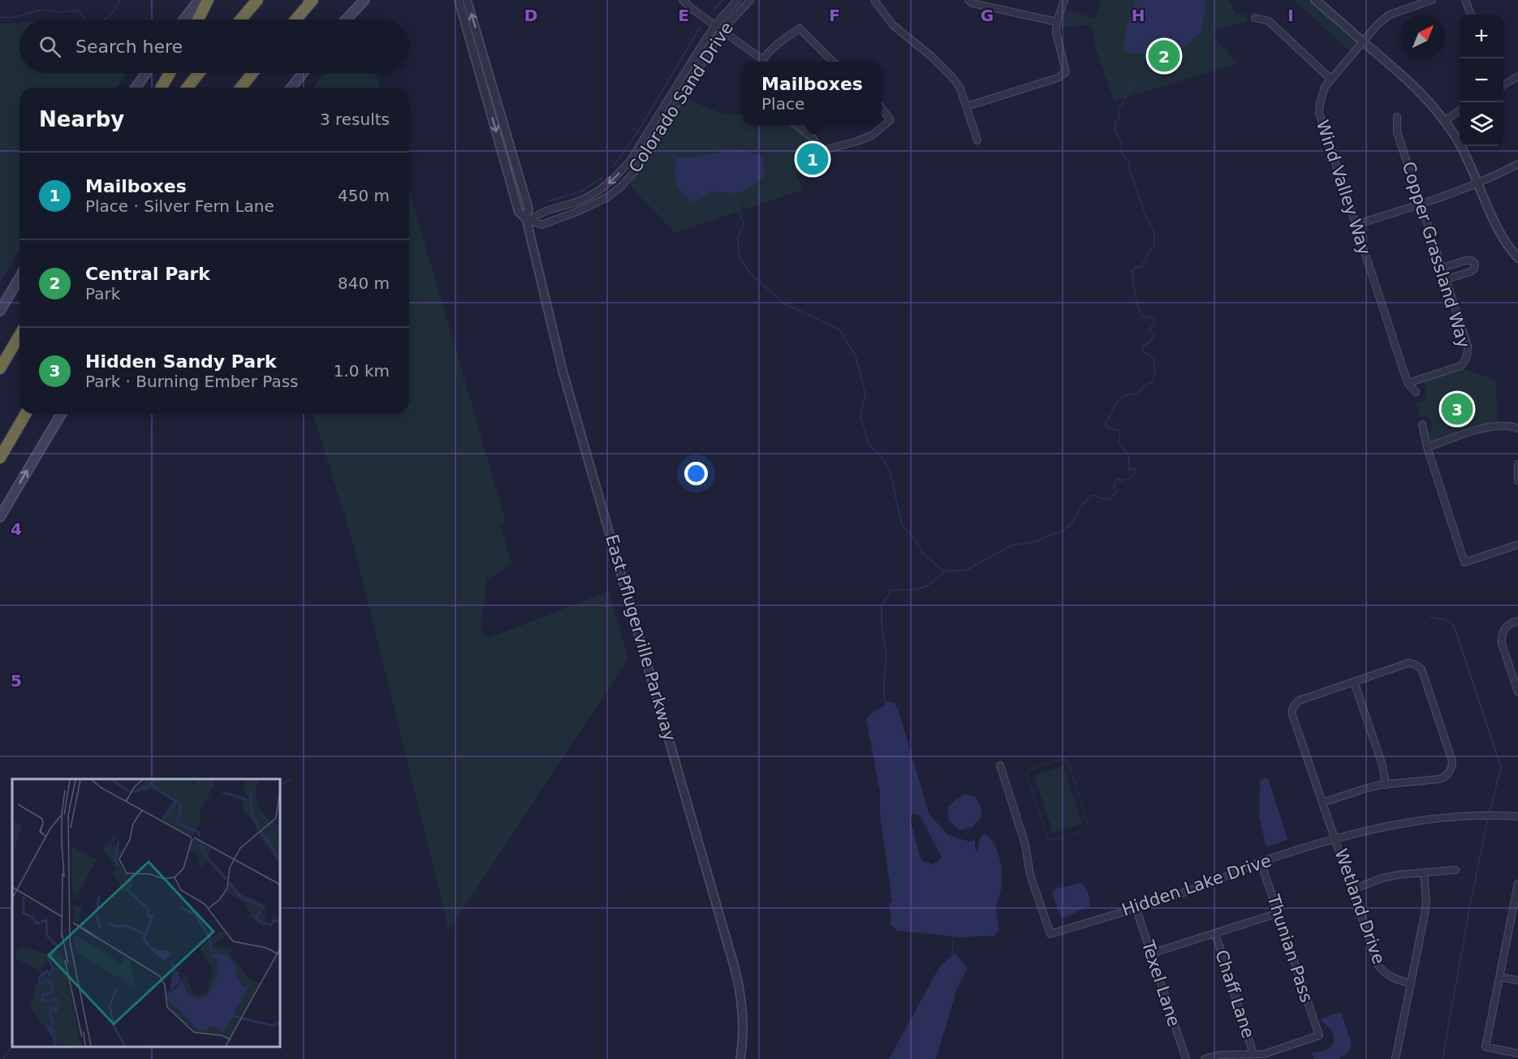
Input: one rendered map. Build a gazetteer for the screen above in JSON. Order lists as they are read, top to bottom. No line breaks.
{"streets":{"street":["Colorado Sand Drive","Wind Valley Way","Copper Grassland Way","East Pflugerville Parkway","Hidden Lake Drive","Wetland Drive","Thunian Pass","Texel Lane","Chaff Lane"]},"crossings":[["Colorado Sand Drive","East Pflugerville Parkway"],["Wind Valley Way","Copper Grassland Way"],["Hidden Lake Drive","Wetland Drive"],["Hidden Lake Drive","Thunian Pass"],["Hidden Lake Drive","Texel Lane"],["Thunian Pass","Chaff Lane"]],"north":"top right","page":{"map_buttons":["+","−"],"search":"Search here","pins":["2","1","3"],"popup":["Mailboxes","Place"],"heading":["Nearby","3 results"],"list":[{"mark":"1","name":"Mailboxes","note":"Place · Silver Fern Lane","value":"450 m"},{"mark":"2","name":"Central Park","note":"Park","value":"840 m"},{"mark":"3","name":"Hidden Sandy Park","note":"Park · Burning Ember Pass","value":"1.0 km"}]},"grid":{"columns":["D","E","F","G","H","I"],"rows":["4","5"]}}
